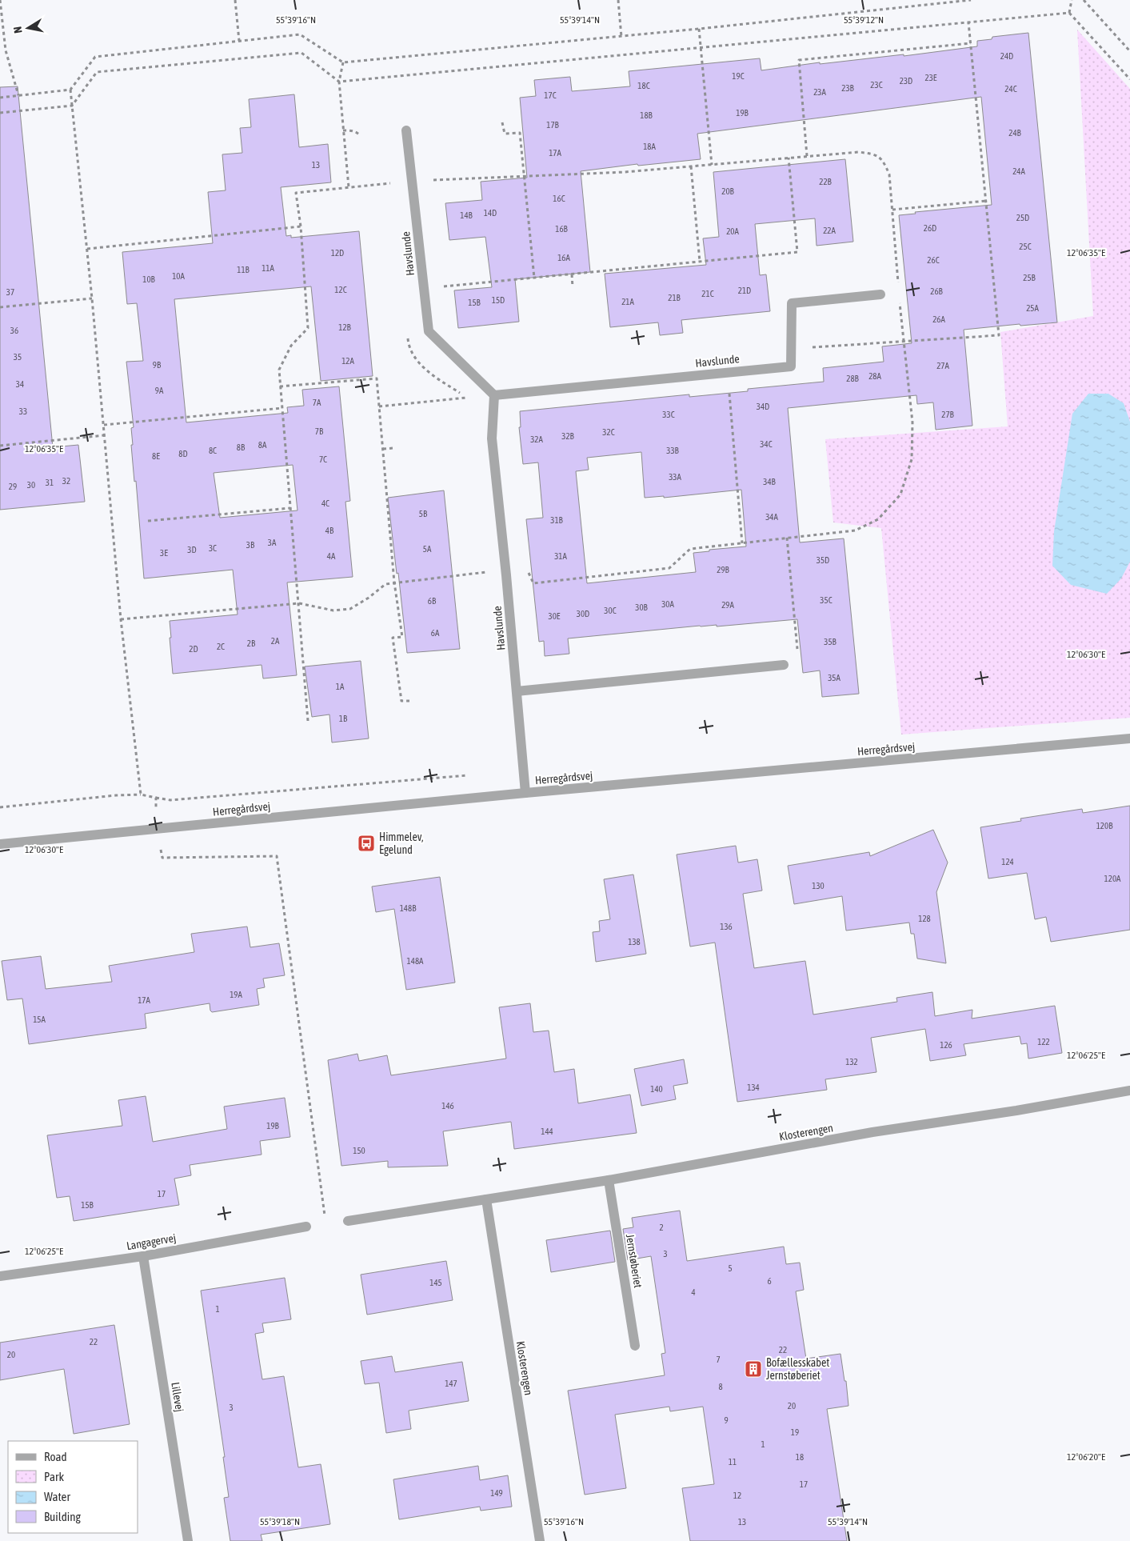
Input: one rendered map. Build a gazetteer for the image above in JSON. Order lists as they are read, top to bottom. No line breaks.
{"streets":{"street":["Havslunde","Herregårdsvej","Klosterengen","Langagervej","Jernstøberiet","Lillevej"]},"crossings":[["Havslunde","Herregårdsvej"],["Klosterengen","Jernstøberiet"],["Langagervej","Lillevej"]],"places":{"bus stop":["Himmelev, Egelund"],"building":["Bofællesskabet Jernstøberiet"]},"house_numbers":["24D","19C","23E","23D","23C","18C","23B","24C","23A","17C","19B","18B","17B","24B","18A","17A","13","24A","22B","20B","16C","14D","14B","25D","26D","16B","22A","20A","25C","12D","16A","26C","11A","11B","10A","25B","10B","12C","21D","26B","37","21C","21B","15D","21A","15B","25A","26A","12B","36","35","12A","9B","27A","28A","28B","34","9A","7A","34D","33","33C","27B","7B","32C","32B","32A","34C","8A","8B","8C","33B","8D","8E","7C","33A","32","34B","31","30","29","4C","5B","34A","31B","4B","3A","3B","3C","5A","3D","3E","4A","31A","35D","29B","35C","6B","30A","29A","30B","30C","30D","30E","6A","2A","35B","2B","2C","2D","35A","1A","1B","120B","124","120A","130","148B","128","136","138","148A","19A","17A","15A","122","126","132","134","140","146","19B","144","150","17","15B","2","3","5","6","145","4","1","22","22","20","7","147","8","20","3","9","19","1","18","11","17","149","12","13"],"legend":["Road","Park","Water","Building"],"north":"left","coordinates":["55°39'16\"N","55°39'14\"N","55°39'12\"N","12°06'35\"E","12°06'30\"E","12°06'25\"E","12°06'20\"E","55°39'18\"N"]}
